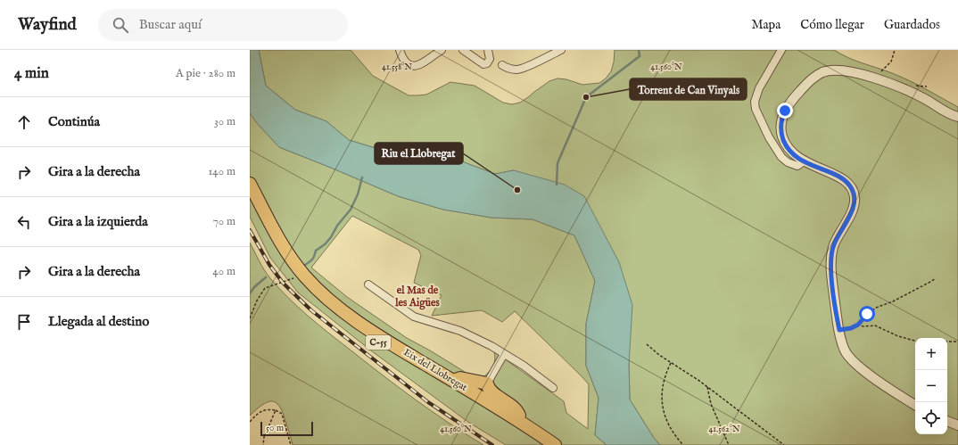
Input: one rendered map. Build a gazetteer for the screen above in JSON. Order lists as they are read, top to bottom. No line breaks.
{"streets":{"highway":["C-55","Eix del Llobregat"]},"districts":["el Mas de les Aigües"],"places":["Torrent de Can Vinyals","Riu el Llobregat"],"scale_bar":"50 m","page":{"header":"Wayfind","search":"Buscar aquí","nav":["Mapa","Cómo llegar","Guardados"],"heading":["4 min","A pie · 280 m"],"list":[["Continúa","30 m"],["Gira a la derecha","140 m"],["Gira a la izquierda","70 m"],["Gira a la derecha","40 m"],"Llegada al destino"],"map_buttons":["+","−"],"scale":"50 m"},"coordinates":["41.558°N","41.560°N","41.562°N"]}
